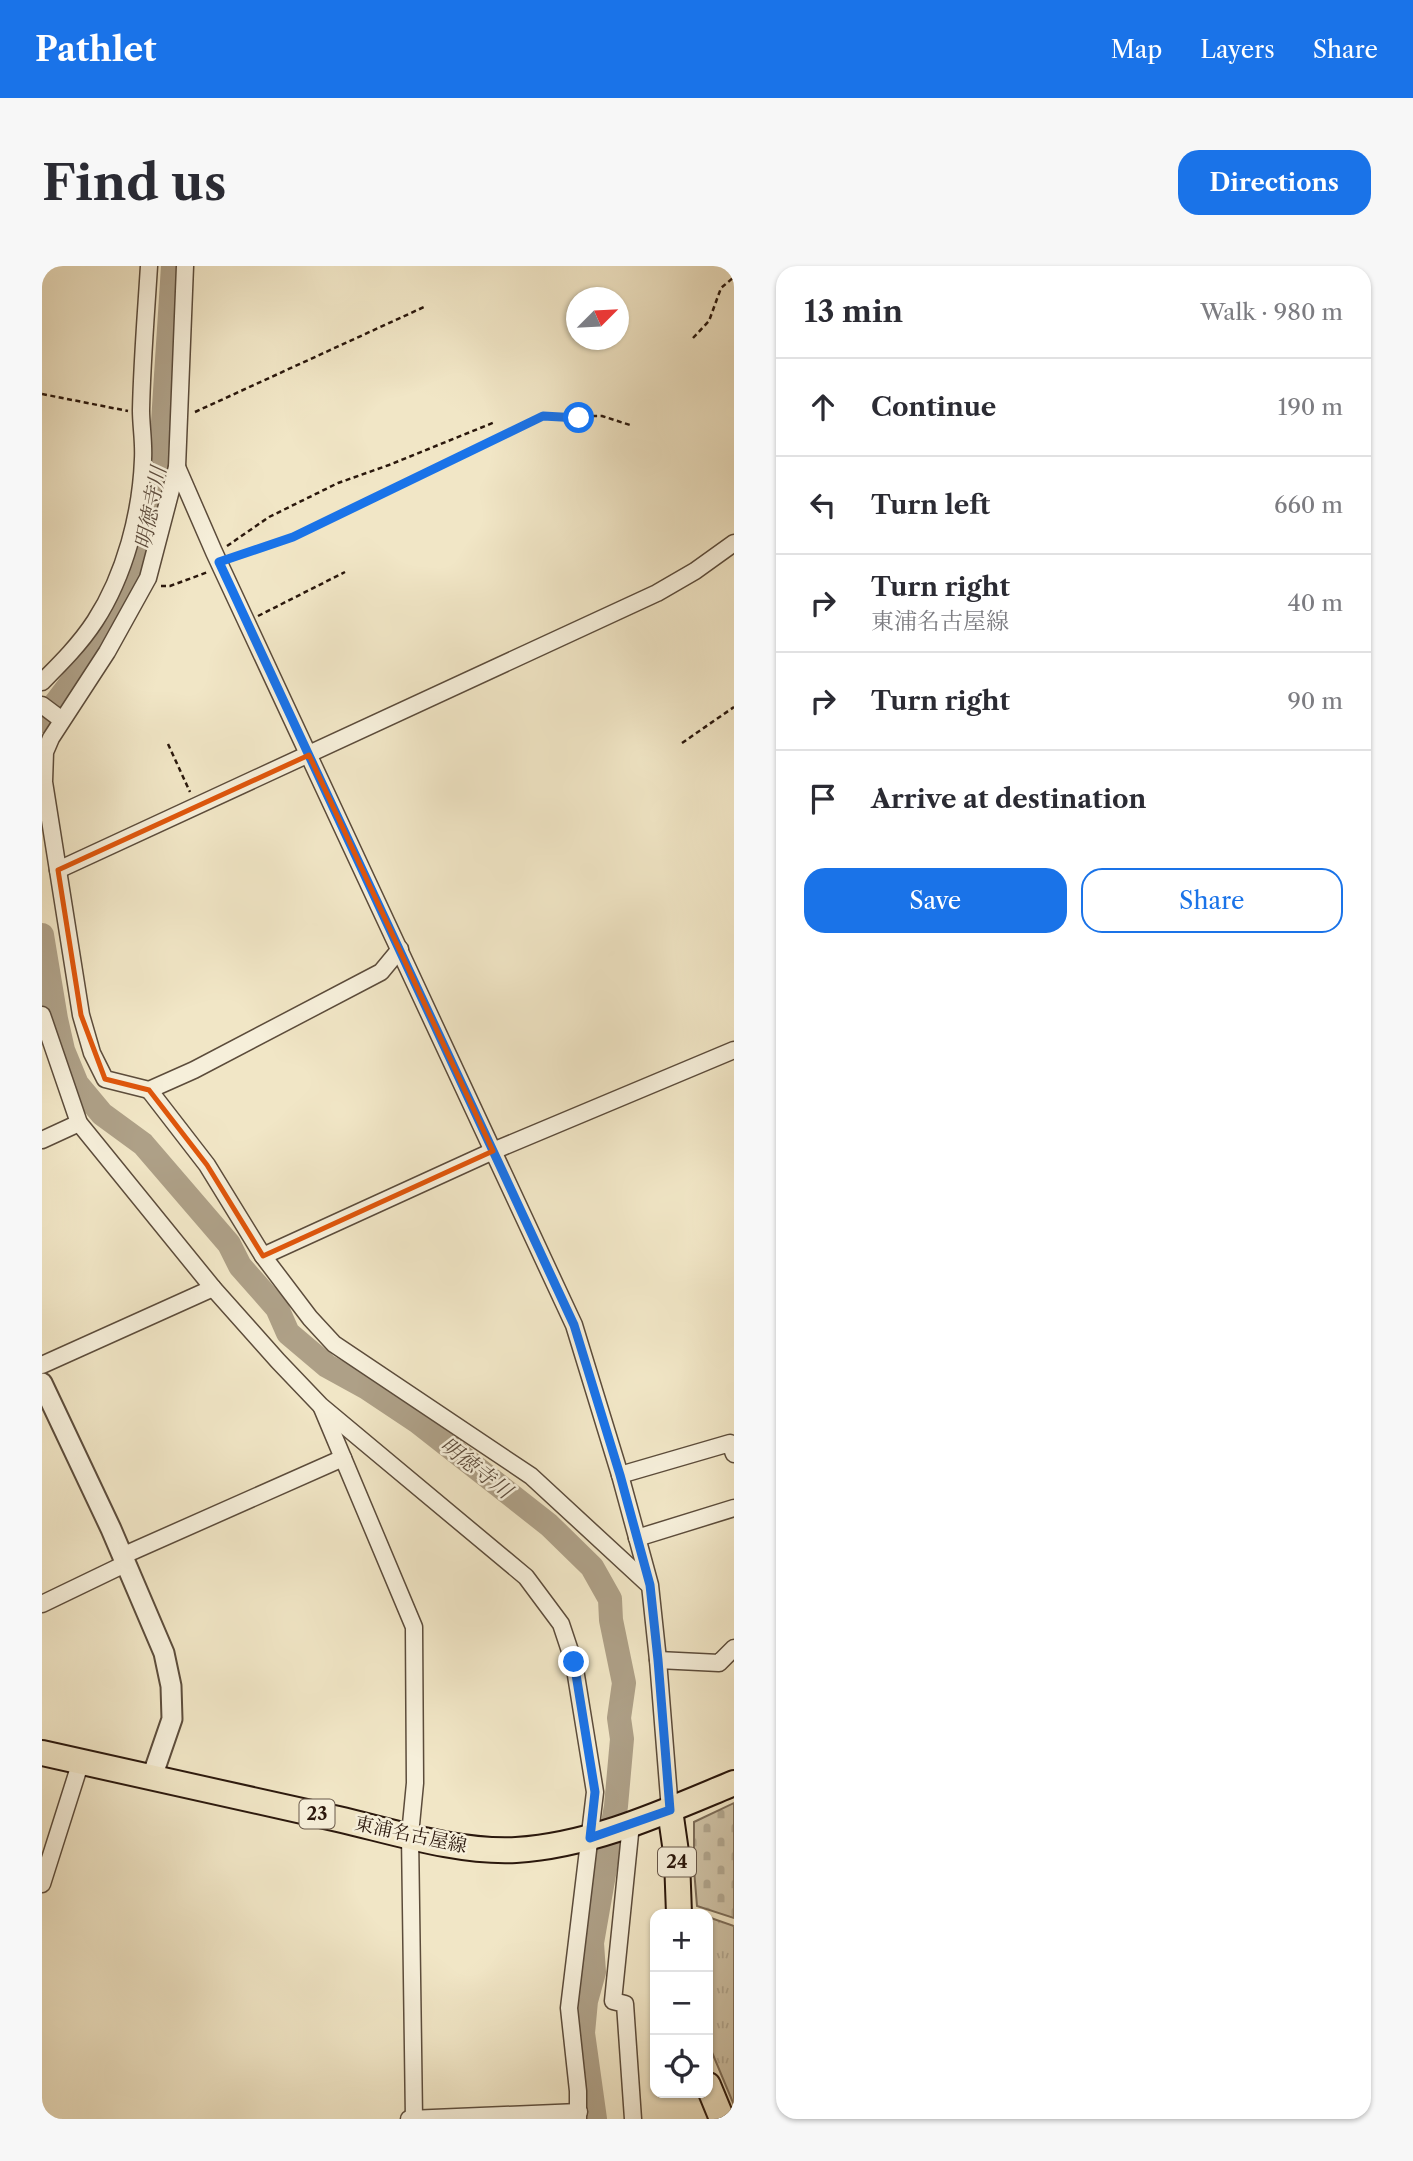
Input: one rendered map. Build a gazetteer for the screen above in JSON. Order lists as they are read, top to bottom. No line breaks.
{"streets":{"main road":["23","東浦名古屋線","24"]},"crossings":[["東浦名古屋線","24"]],"water":["明徳寺川"],"north":"top right","page":{"header":"Pathlet","nav":["Map","Layers","Share"],"buttons":["Directions",["Save","Share"]],"title":"Find us","heading":["13 min","Walk · 980 m"],"list":[["Continue","190 m"],["Turn left","660 m"],["Turn right","東浦名古屋線","40 m"],["Turn right","90 m"],"Arrive at destination"],"map_buttons":["+","−"]}}
